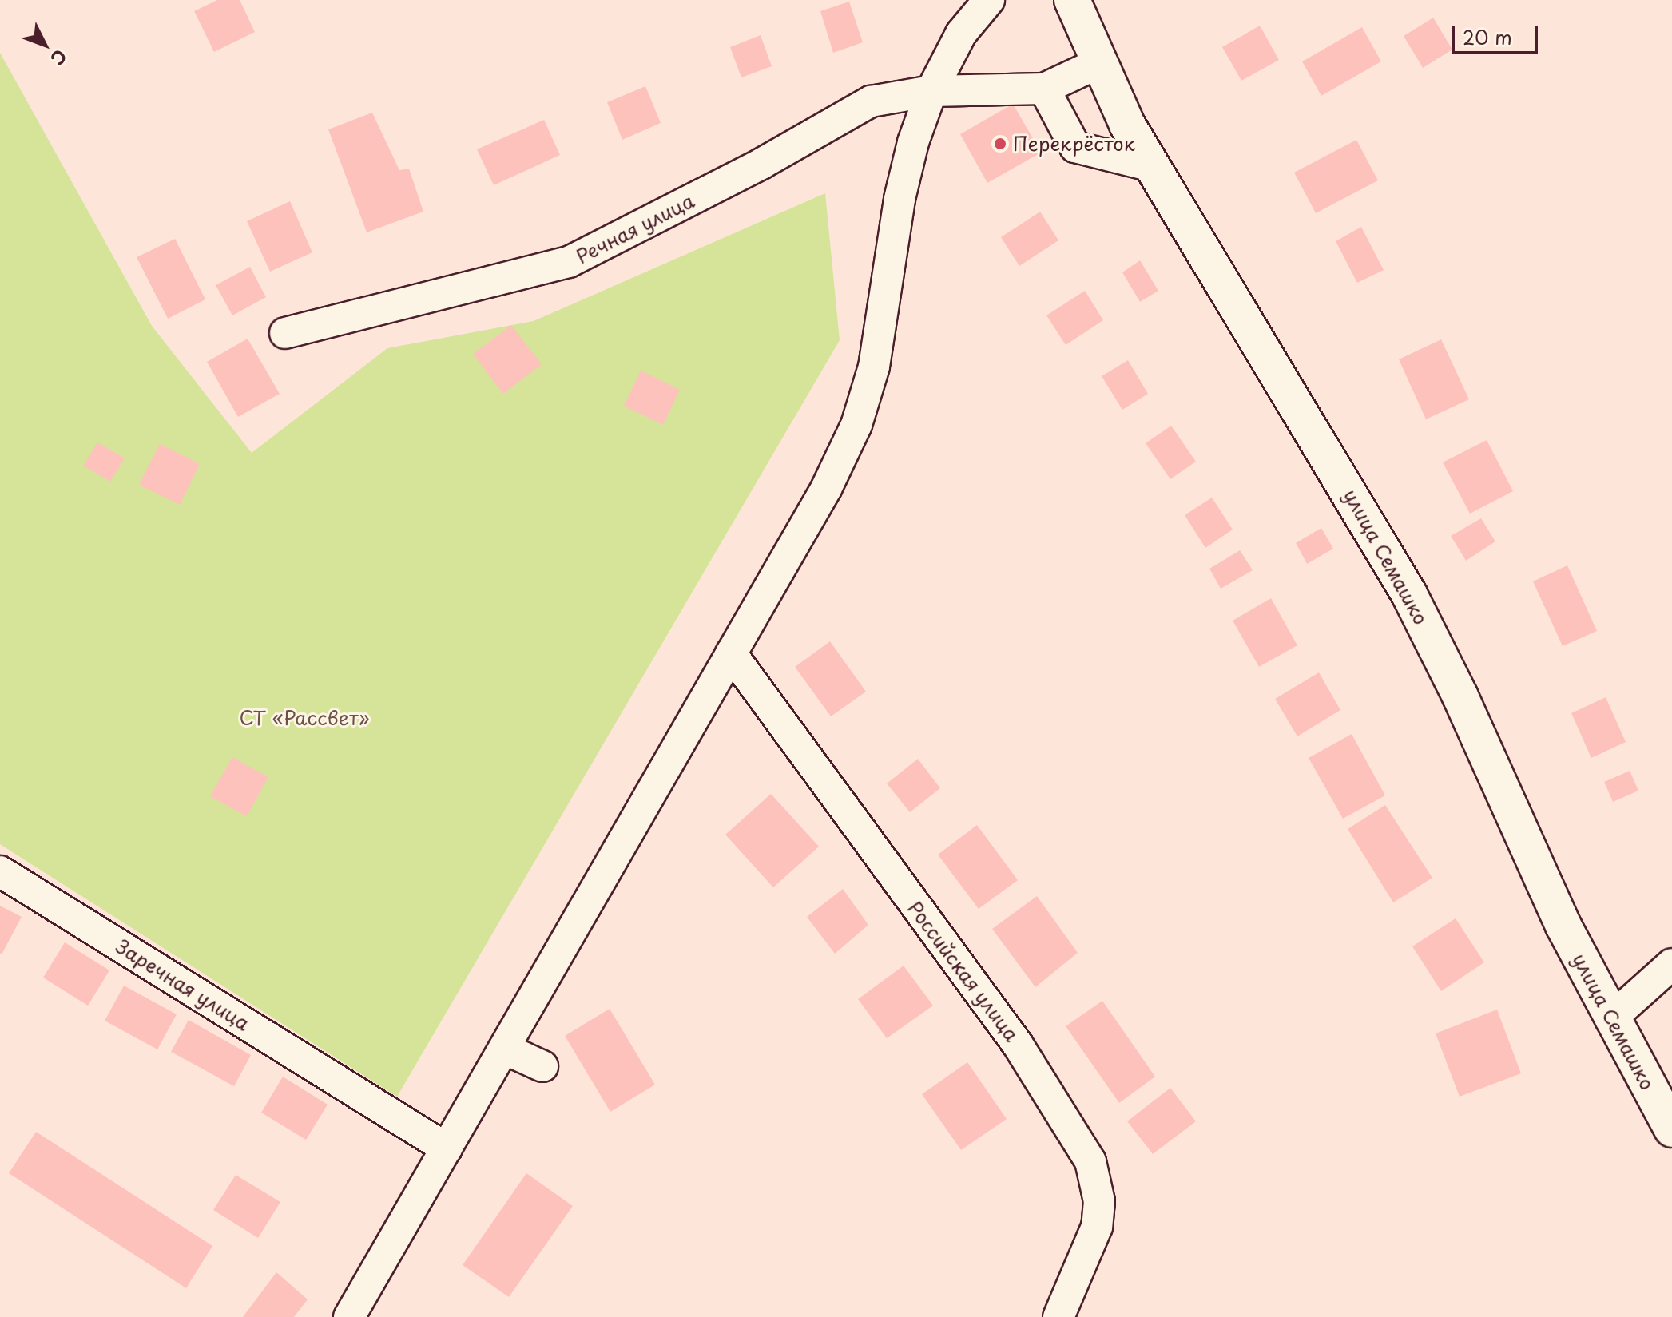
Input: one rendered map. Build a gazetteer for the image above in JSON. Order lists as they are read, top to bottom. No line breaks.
{"streets":{"main road":["улица Семашко"],"street":["Речная улица","Российская улица","Заречная улица"]},"parks":["СТ «Рассвет»"],"places":["Перекрёсток"],"scale_bar":"20 m","north":"bottom right"}
